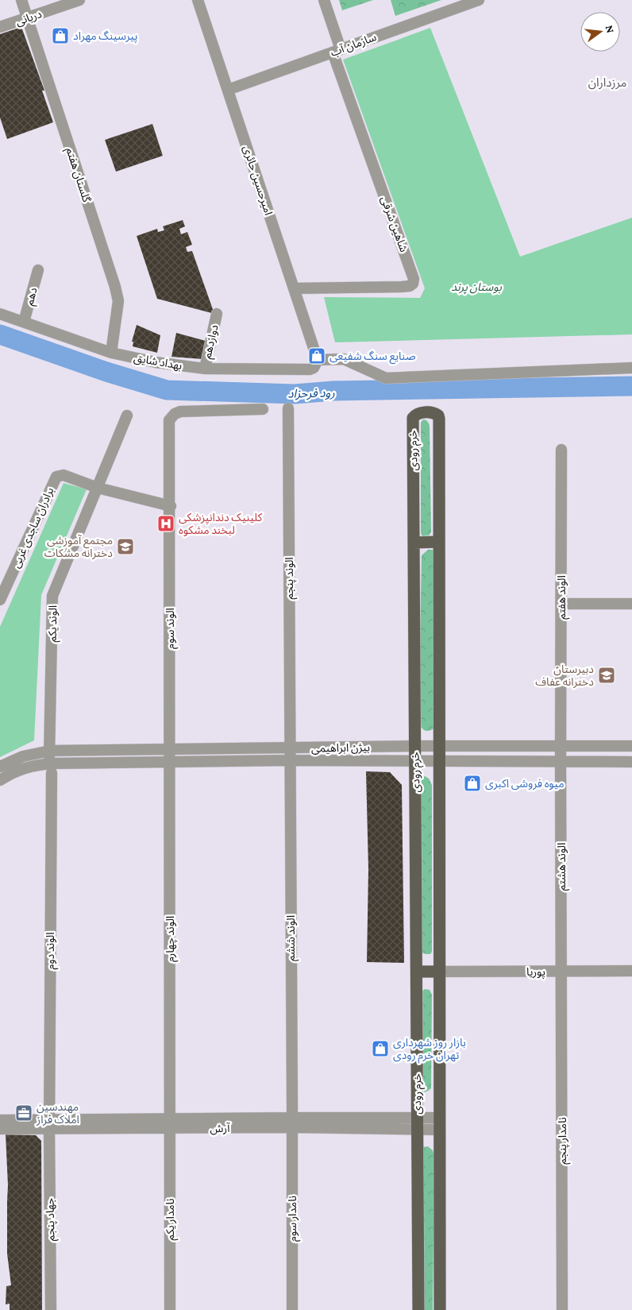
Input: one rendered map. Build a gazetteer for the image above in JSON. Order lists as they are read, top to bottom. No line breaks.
{"streets":{"main road":["خرم رودی"],"street":["دریانی","سازمان آب","گلستان هفتم","امیرحسین حائری","شاهین شرقی","دهم","دوازدهم","بهداد شایق","برادران ساجدی غربی","الوند پنجم","الوند هفتم","الوند یکم","الوند سوم","بیژن ابراهیمی","الوند هشتم","الوند ششم","الوند چهارم","الوند دوم","پوریا","آرش","نامدار پنجم","نامدار سوم","جهاد پنجم","نامدار یکم"]},"crossings":[["دریانی","گلستان هفتم"],["سازمان آب","امیرحسین حائری"],["سازمان آب","شاهین شرقی"],["گلستان هفتم","بهداد شایق"],["امیرحسین حائری","شاهین شرقی"],["امیرحسین حائری","بهداد شایق"],["دهم","بهداد شایق"],["دوازدهم","بهداد شایق"],["خرم رودی","بیژن ابراهیمی"],["خرم رودی","پوریا"],["خرم رودی","آرش"],["برادران ساجدی غربی","الوند یکم"],["الوند پنجم","بیژن ابراهیمی"],["الوند پنجم","الوند ششم"],["الوند هفتم","بیژن ابراهیمی"],["الوند هفتم","الوند هشتم"],["الوند یکم","بیژن ابراهیمی"],["الوند یکم","الوند دوم"],["الوند سوم","بیژن ابراهیمی"],["الوند سوم","الوند چهارم"],["بیژن ابراهیمی","الوند هشتم"],["بیژن ابراهیمی","الوند ششم"],["بیژن ابراهیمی","الوند چهارم"],["بیژن ابراهیمی","الوند دوم"],["الوند هشتم","پوریا"],["الوند هشتم","نامدار پنجم"],["الوند ششم","آرش"],["الوند ششم","نامدار سوم"],["الوند چهارم","آرش"],["الوند چهارم","نامدار یکم"],["الوند دوم","آرش"],["الوند دوم","جهاد پنجم"],["پوریا","نامدار پنجم"],["آرش","نامدار سوم"],["آرش","جهاد پنجم"],["آرش","نامدار یکم"]],"districts":["مرزداران"],"water":["رود فرحزاد"],"parks":["بوستان پرند"],"places":{"shop":["پیرسینگ‌ مهراد","صنایع سنگ شفیعی","میوه فروشی اکبری","بازار روز شهرداری تهران خرم رودی"],"hospital":["کلینیک دندانپزشکی لبخند مشکوه"],"school or university":["مجتمع آموزشی دخترانه مشکات","دبیرستان دخترانه عفاف"],"office":["مهندسین املاک فراز"]},"north":"right"}
